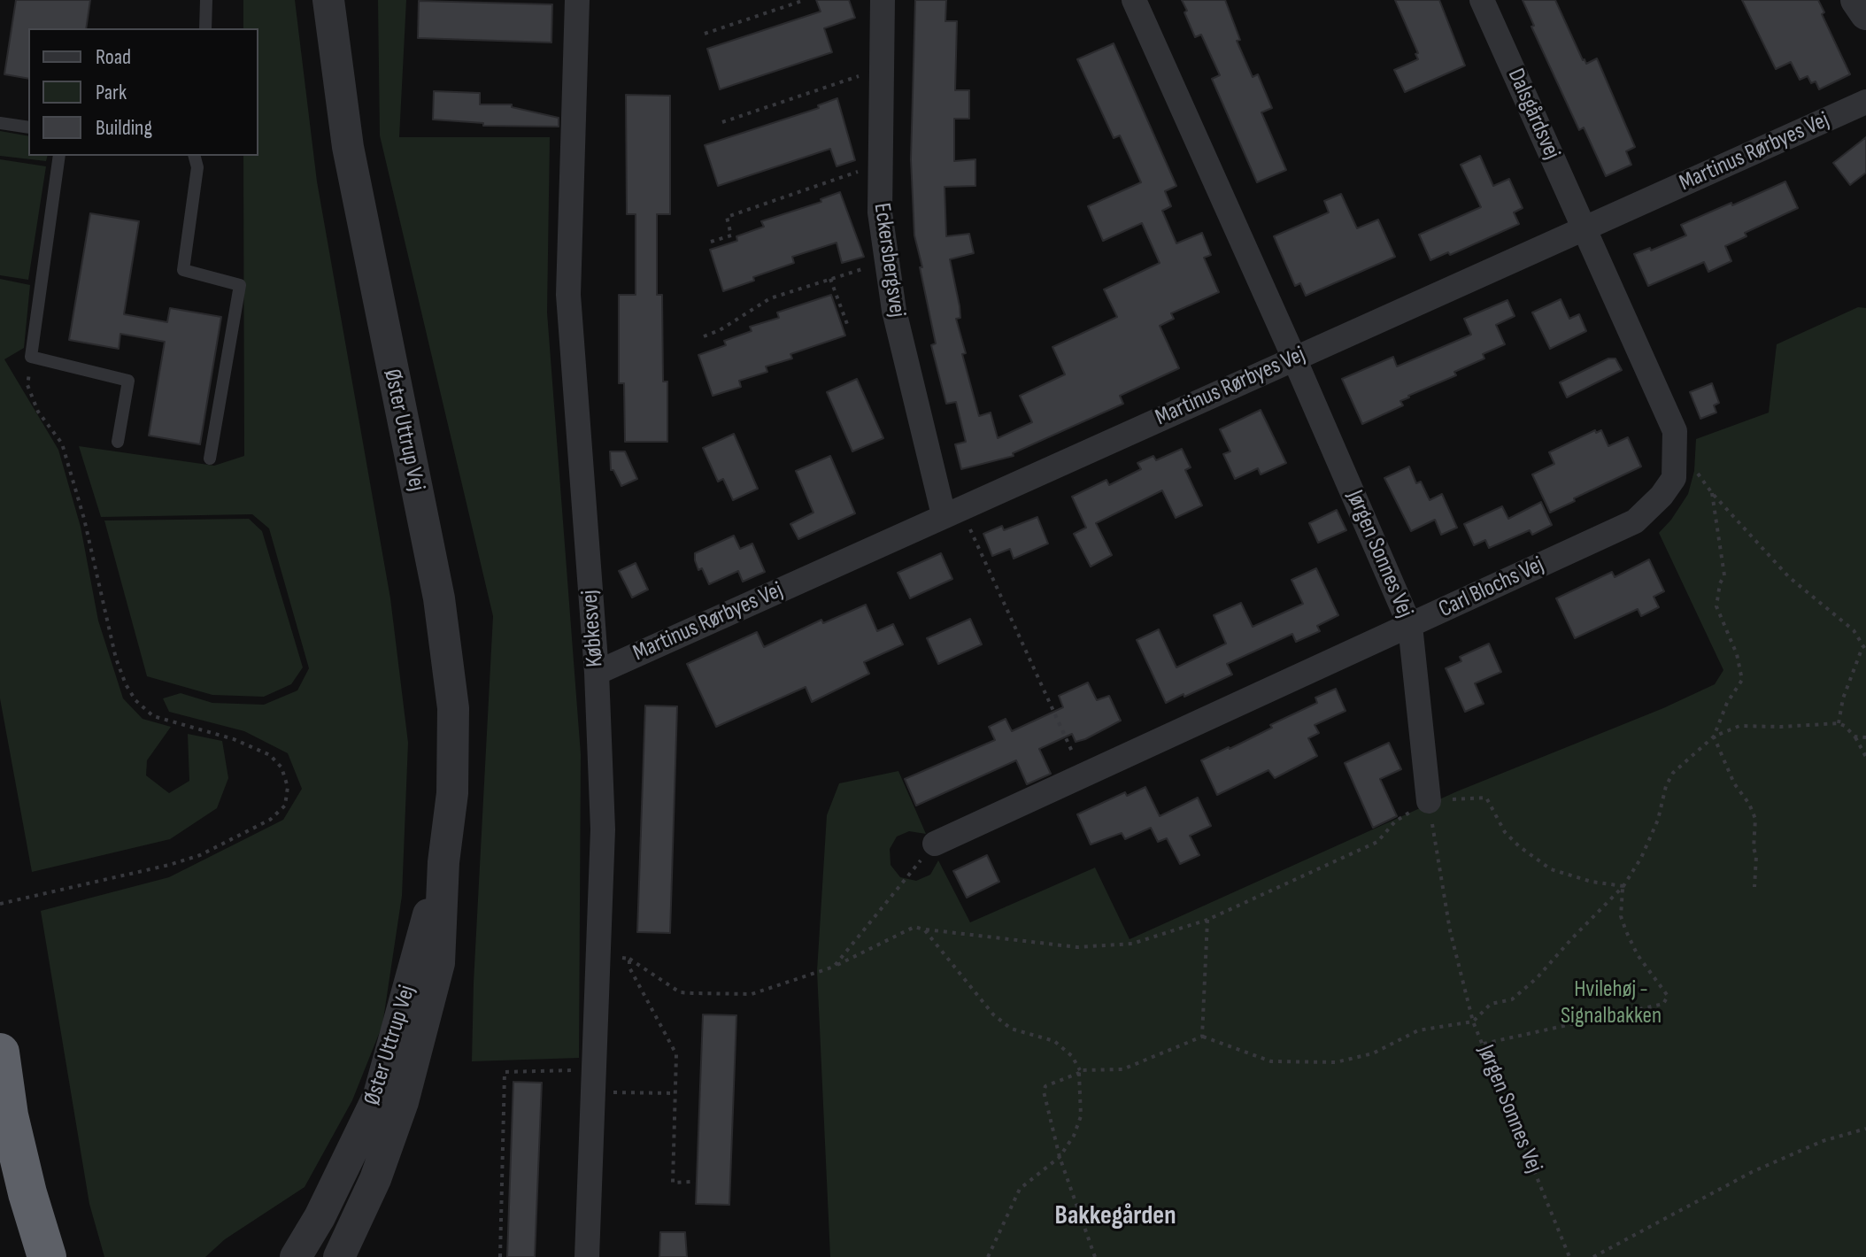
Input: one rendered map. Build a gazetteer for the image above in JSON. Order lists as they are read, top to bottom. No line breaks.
{"streets":{"street":["Dalsgårdsvej","Martinus Rørbyes Vej","Eckersbergsvej","Øster Uttrup Vej","Jørgen Sonnes Vej","Carl Blochs Vej","Købkesvej"]},"crossings":[["Dalsgårdsvej","Martinus Rørbyes Vej"],["Dalsgårdsvej","Carl Blochs Vej"],["Martinus Rørbyes Vej","Eckersbergsvej"],["Martinus Rørbyes Vej","Jørgen Sonnes Vej"],["Martinus Rørbyes Vej","Carl Blochs Vej"],["Martinus Rørbyes Vej","Købkesvej"],["Jørgen Sonnes Vej","Carl Blochs Vej"]],"districts":["Bakkegården"],"parks":["Hvilehøj - Signalbakken"],"legend":["Road","Park","Building"]}
